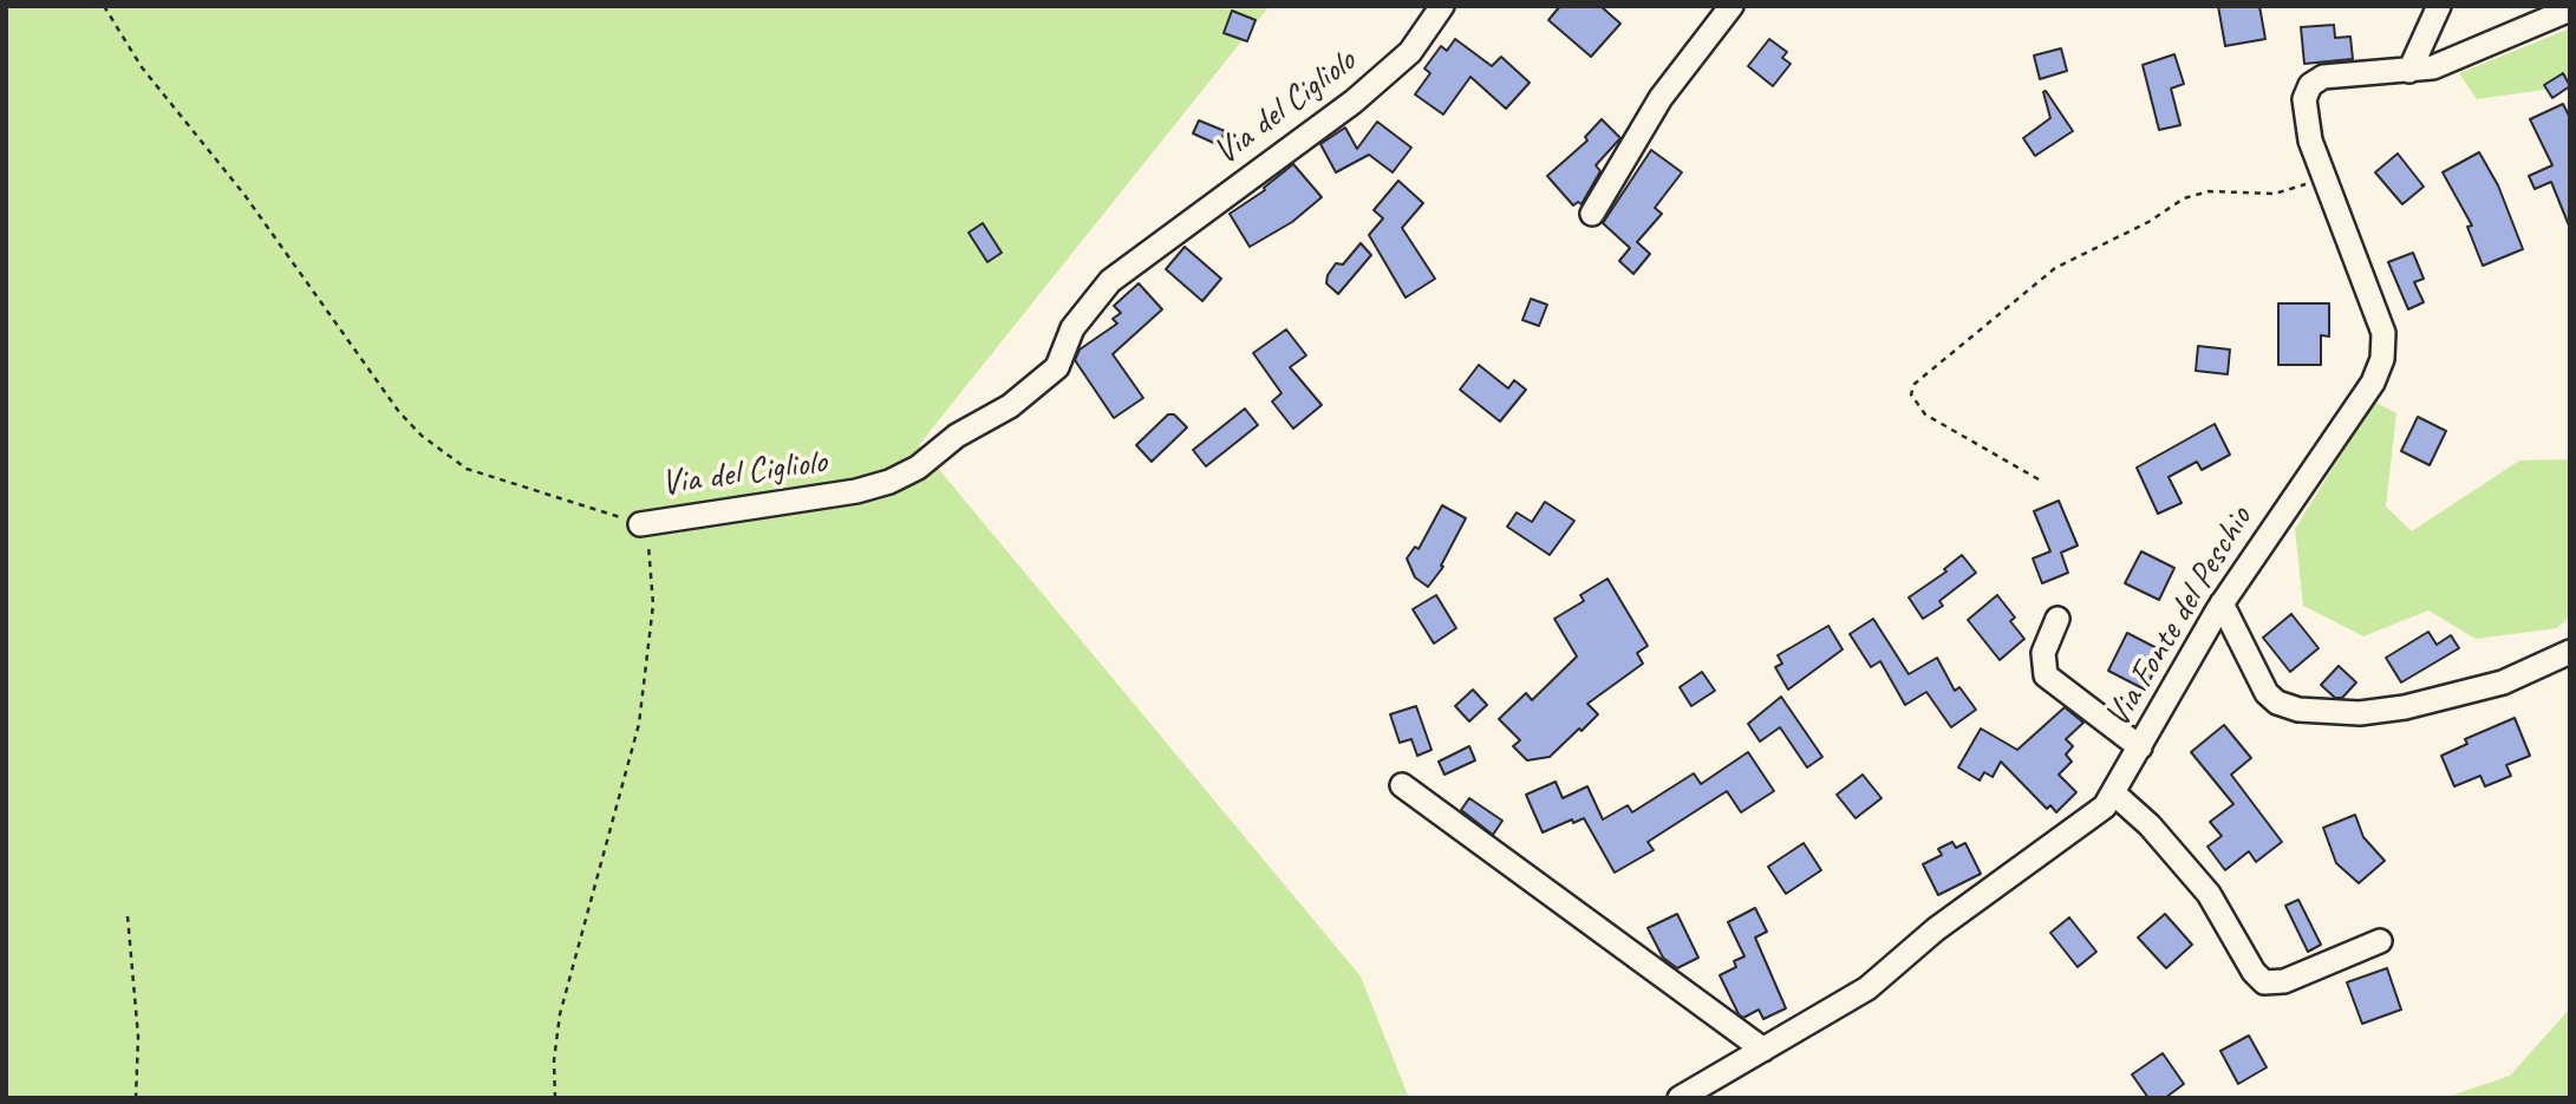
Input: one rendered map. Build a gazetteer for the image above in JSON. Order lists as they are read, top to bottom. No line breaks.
{"streets":{"street":["Via del Cigliolo","Via Fonte del Peschio"]}}
